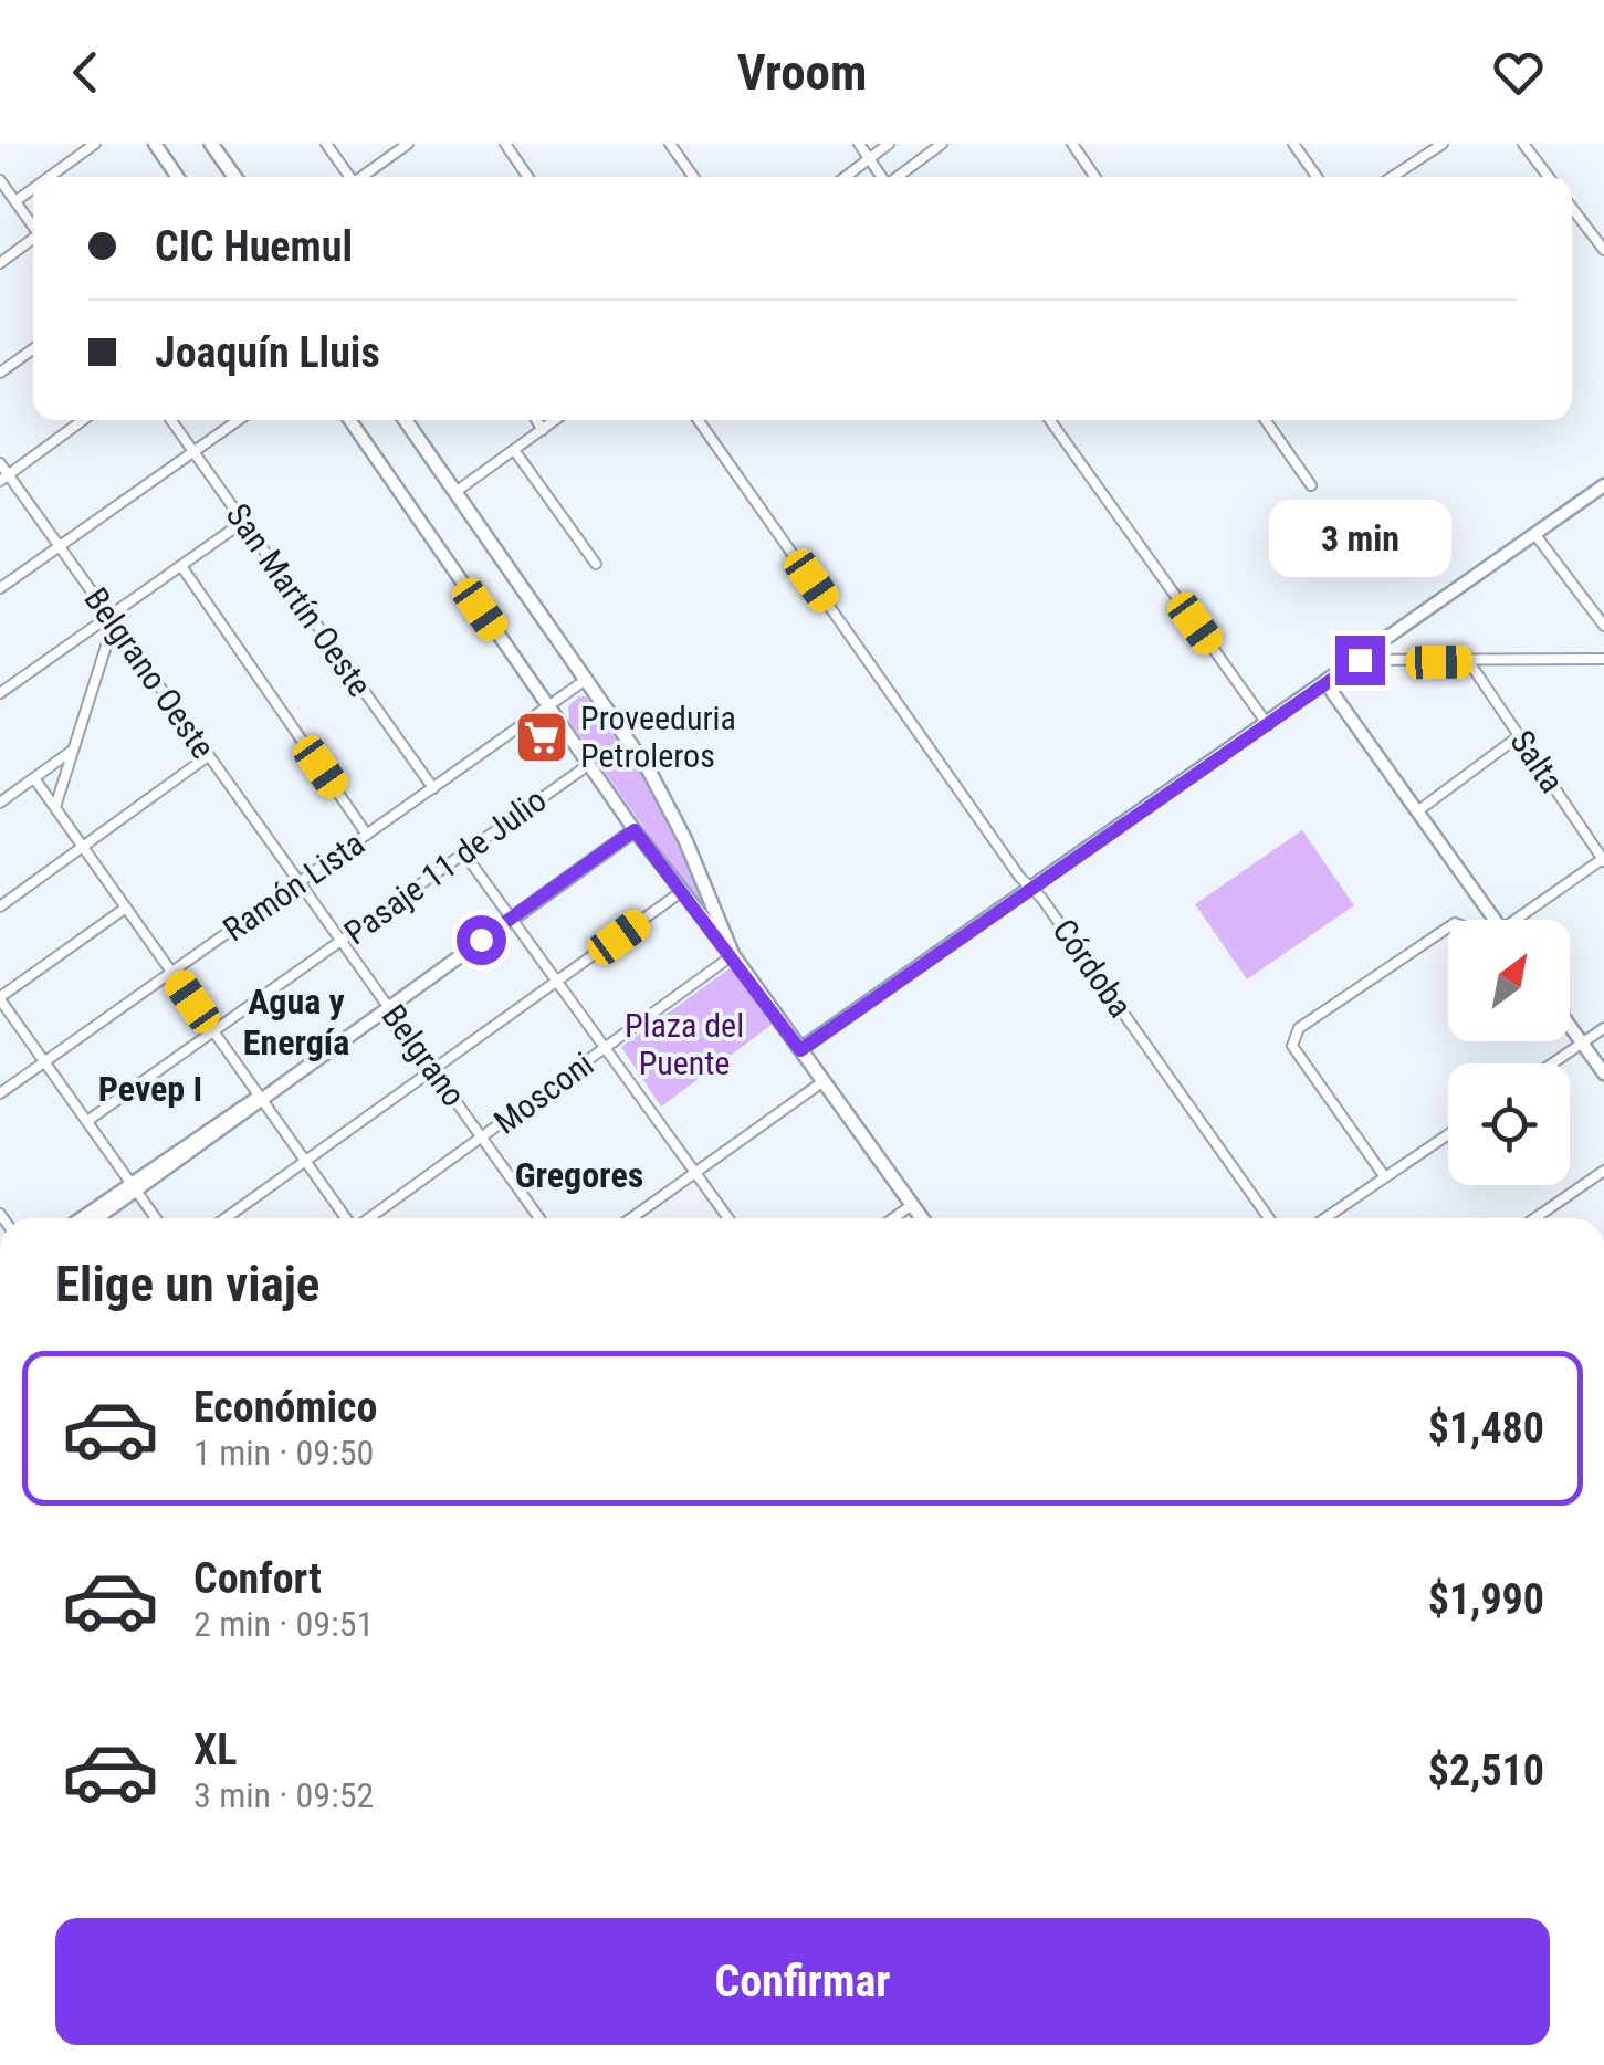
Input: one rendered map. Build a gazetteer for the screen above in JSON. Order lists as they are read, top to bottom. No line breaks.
{"streets":{"street":["San Martín Oeste","Belgrano Oeste","Salta","Pasaje 11 de Julio","Ramón Lista","Córdoba","Belgrano","Mosconi"]},"crossings":[["San Martín Oeste","Ramón Lista"],["Belgrano Oeste","Ramón Lista"],["Belgrano Oeste","Belgrano"],["Pasaje 11 de Julio","Belgrano"],["Ramón Lista","Belgrano"],["Belgrano","Mosconi"]],"districts":["Agua y Energía","Pevep I","Gregores"],"parks":["Plaza del Puente"],"places":{"supermarket":["Proveeduria Petroleros"]},"north":"top right","page":{"header":"Vroom","banner":["CIC Huemul","Joaquín Lluis"],"bubble":"3 min","heading":"Elige un viaje","list":[{"name":"Económico","note":"1 min · 09:50","value":"$1,480"},{"name":"Confort","note":"2 min · 09:51","value":"$1,990"},{"name":"XL","note":"3 min · 09:52","value":"$2,510"}],"buttons":"Confirmar"}}
